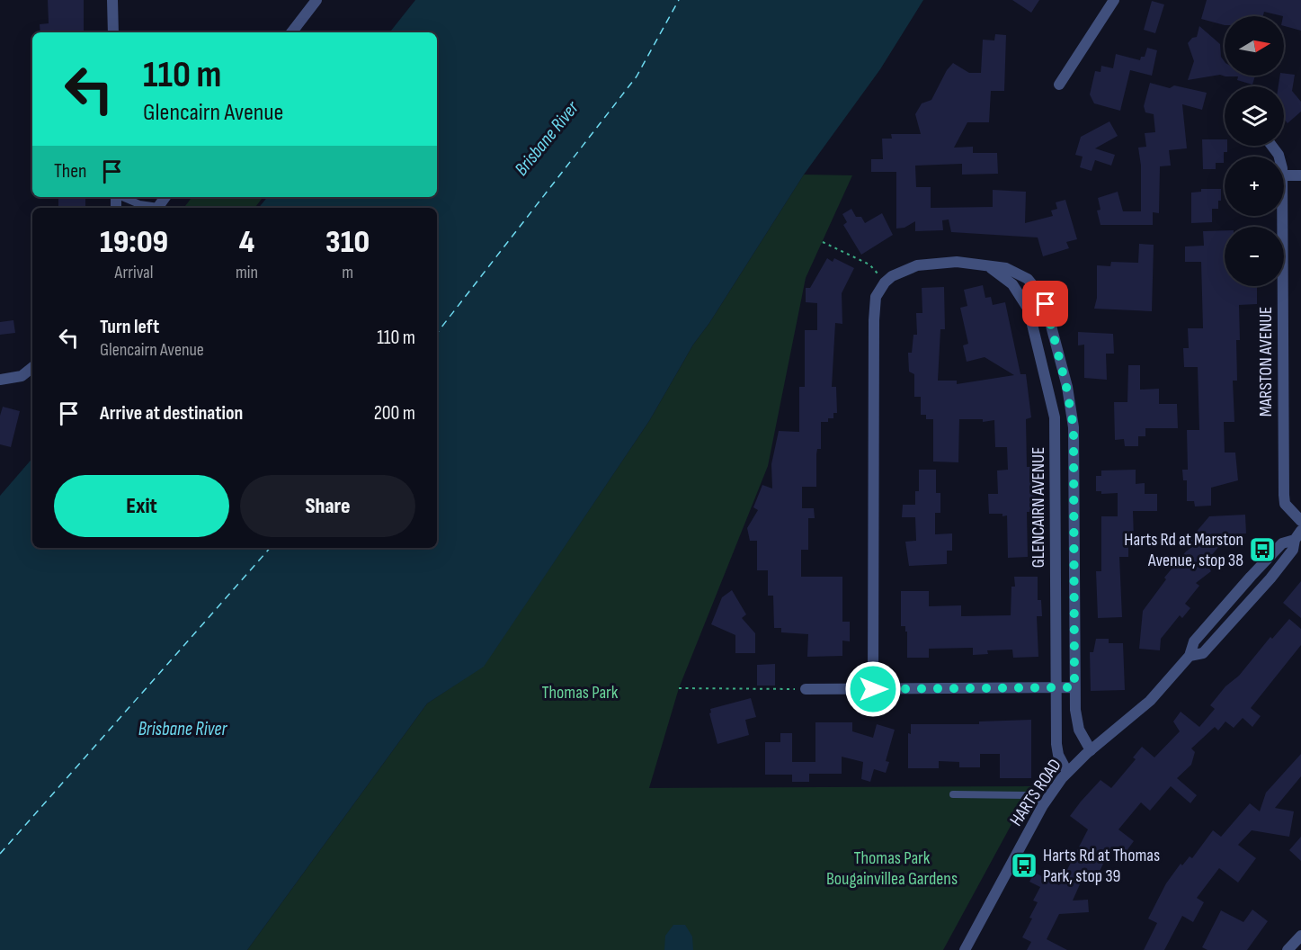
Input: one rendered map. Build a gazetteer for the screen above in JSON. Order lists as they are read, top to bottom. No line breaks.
{"streets":{"street":["MARSTON AVENUE","GLENCAIRN AVENUE","HARTS ROAD"]},"crossings":[["GLENCAIRN AVENUE","HARTS ROAD"]],"water":["Brisbane River"],"parks":["Thomas Park","Thomas Park Bougainvillea Gardens"],"places":{"bus stop":["Harts Rd at Marston Avenue, stop 38","Harts Rd at Thomas Park, stop 39"]},"north":"right","page":{"map_buttons":["+","−"],"turn":["110 m","Glencairn Avenue"],"then":"Then","eta":["19:09","Arrival","4","min","310","m"],"list":[{"name":"Turn left","note":"Glencairn Avenue","value":"110 m"},{"name":"Arrive at destination","value":"200 m"}],"buttons":["Exit","Share"]}}
